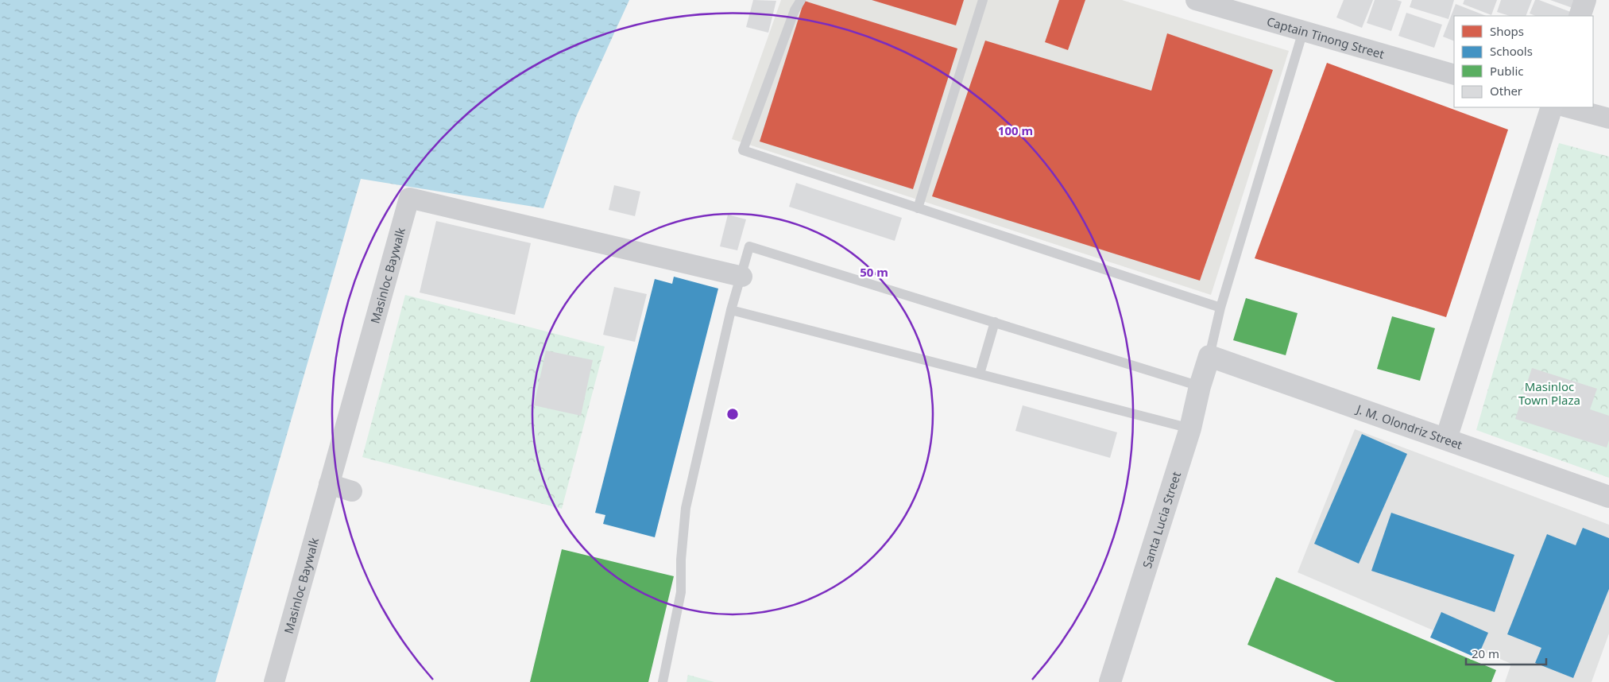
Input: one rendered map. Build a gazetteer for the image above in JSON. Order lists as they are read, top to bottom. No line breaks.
{"streets":{"street":["Captain Tinong Street","Masinloc Baywalk","J. M. Olondriz Street","Santa Lucia Street"]},"crossings":[["J. M. Olondriz Street","Santa Lucia Street"]],"parks":["Masinloc Town Plaza"],"legend":["Shops","Schools","Public","Other"],"scale_bar":"20 m","rings":["100 m","50 m"]}
